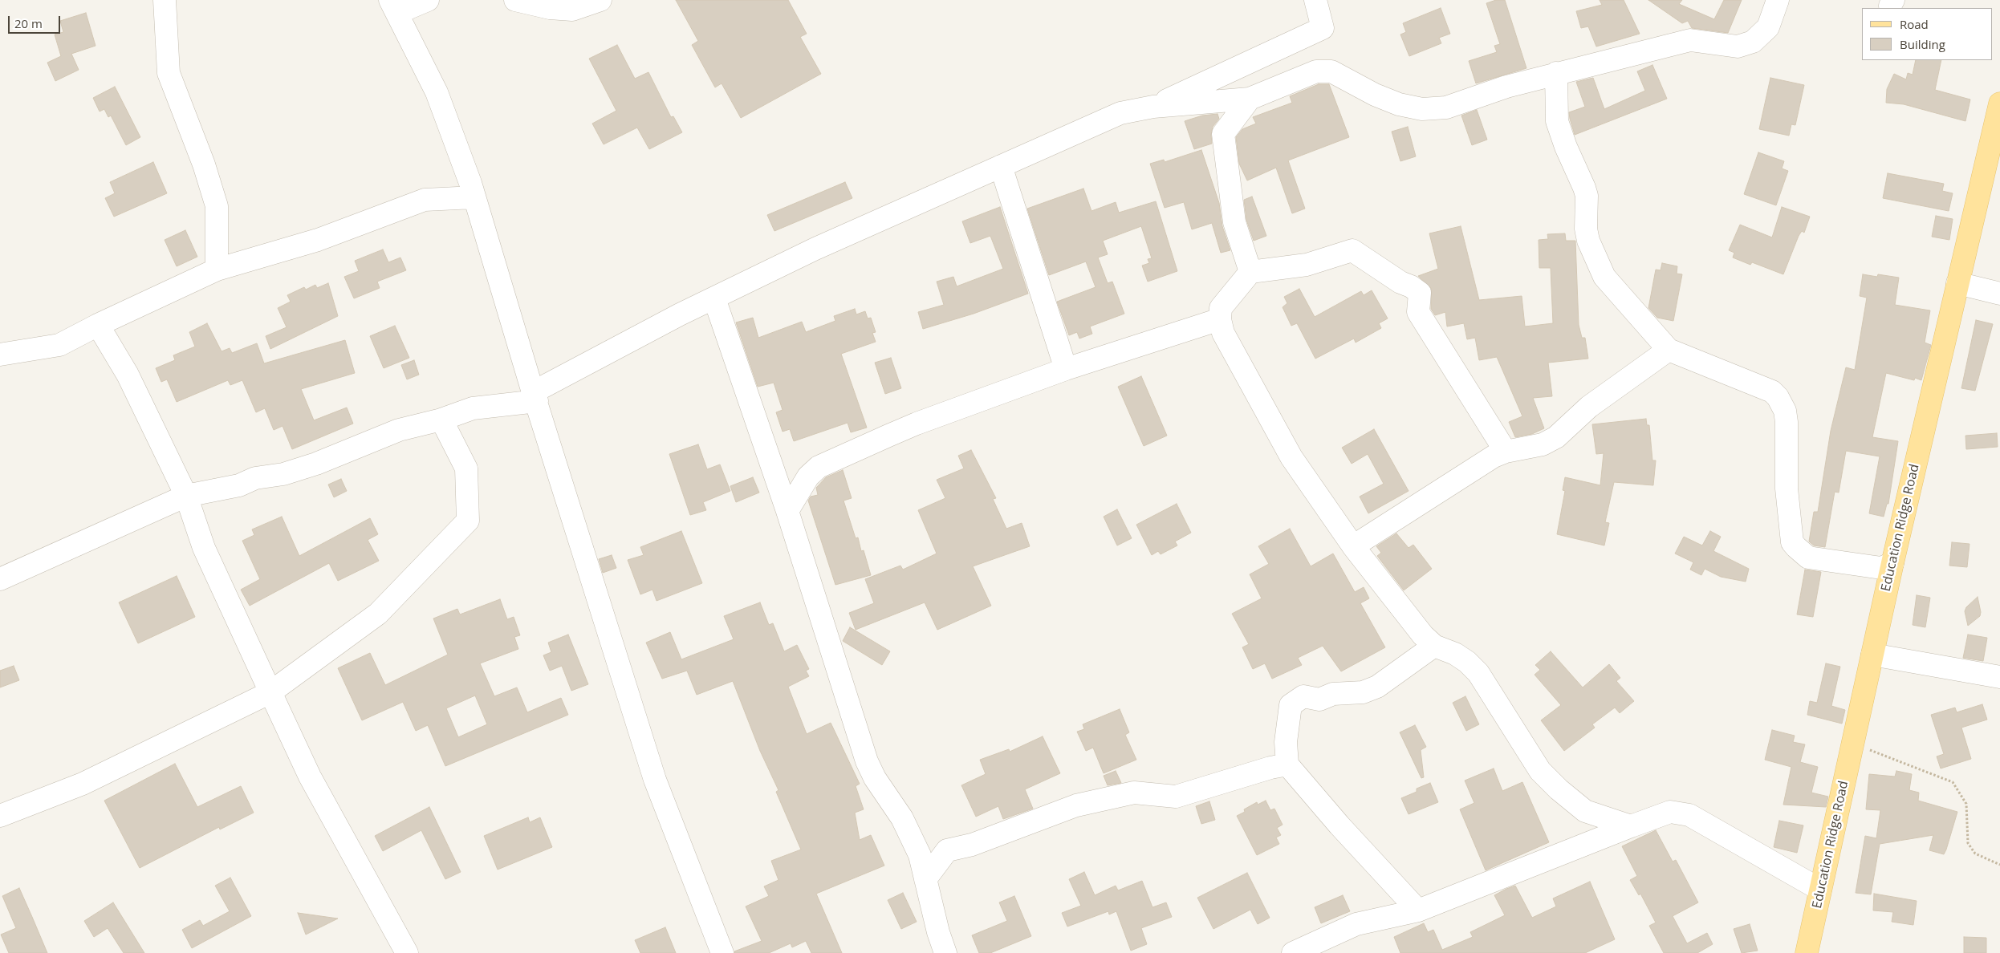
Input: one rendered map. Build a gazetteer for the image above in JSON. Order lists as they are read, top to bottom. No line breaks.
{"streets":{"main road":["Education Ridge Road"]},"legend":["Road","Building"],"scale_bar":"20 m"}
